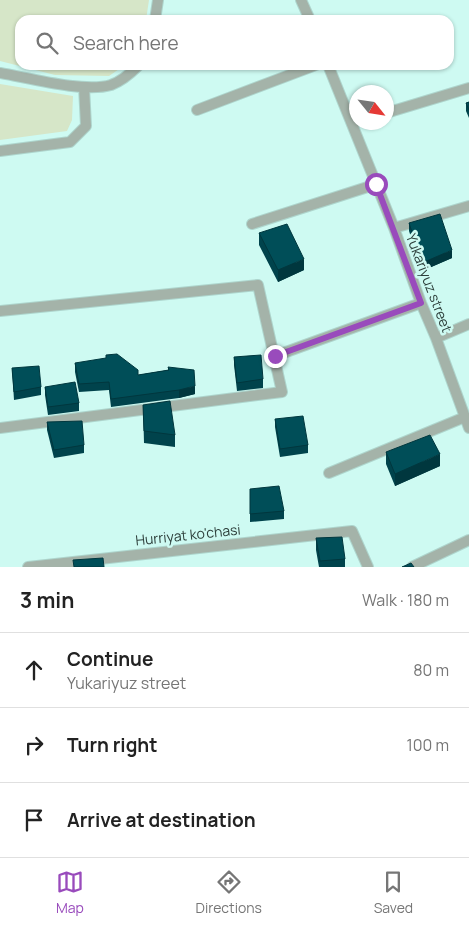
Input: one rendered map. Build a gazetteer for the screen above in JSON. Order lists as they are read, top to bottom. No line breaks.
{"streets":{"street":["Yukariyuz street","Hurriyat ko'chasi"]},"north":"bottom right","page":{"search":"Search here","heading":["3 min","Walk · 180 m"],"list":[["Continue","Yukariyuz street","80 m"],["Turn right","100 m"],"Arrive at destination"],"nav":["Map","Directions","Saved"]}}
